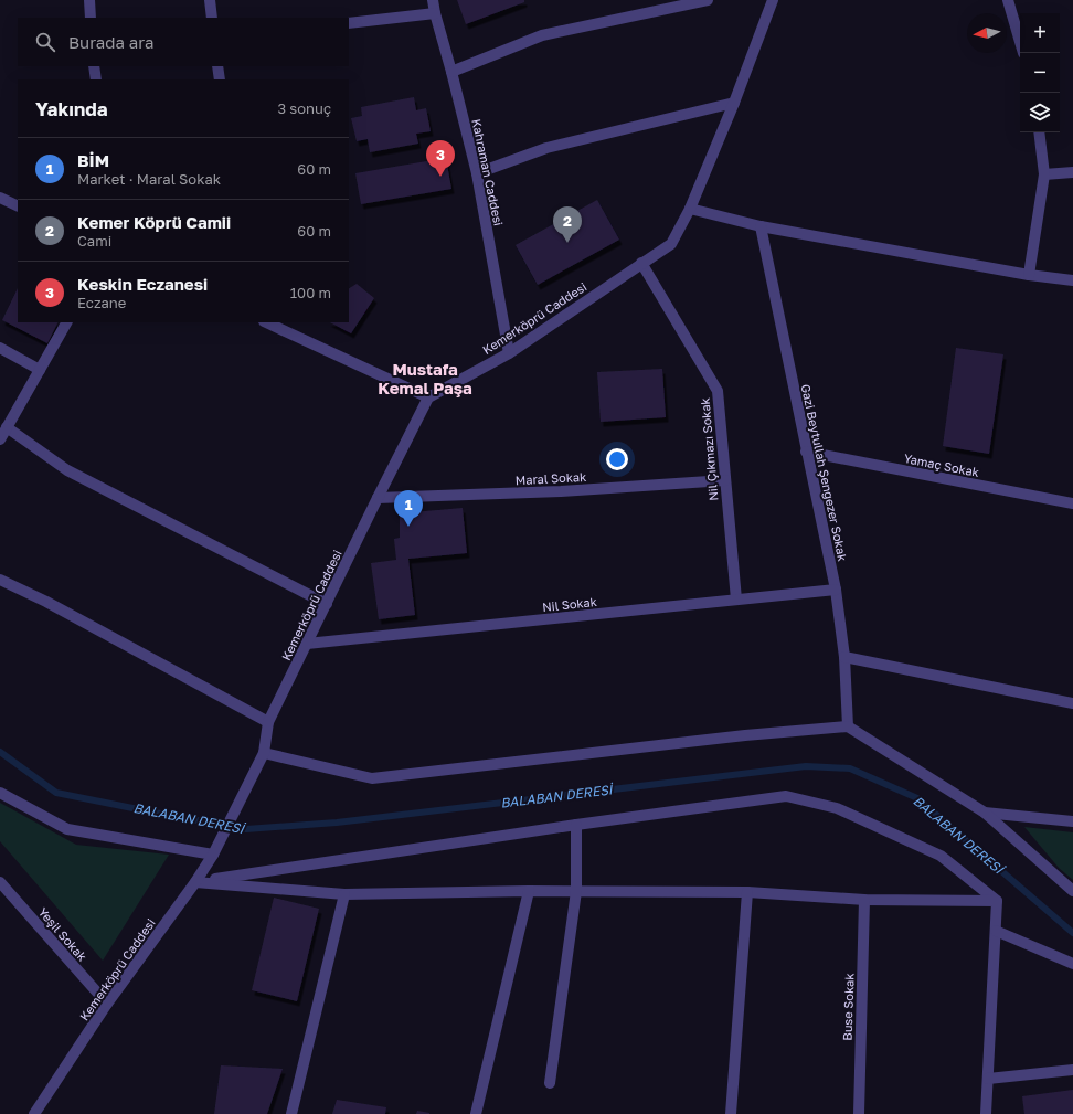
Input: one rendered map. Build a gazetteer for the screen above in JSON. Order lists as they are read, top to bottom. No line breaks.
{"streets":{"street":["Kahraman Caddesi","Kemerköprü Caddesi","Nil Çıkmazı Sokak","Yamaç Sokak","Gazi Beytullah Şengezer Sokak","Maral Sokak","Nil Sokak","Yeşil Sokak","Buse Sokak"]},"crossings":[["Kahraman Caddesi","Kemerköprü Caddesi"],["Kemerköprü Caddesi","Nil Çıkmazı Sokak"],["Kemerköprü Caddesi","Maral Sokak"],["Kemerköprü Caddesi","Nil Sokak"],["Kemerköprü Caddesi","Yeşil Sokak"],["Nil Çıkmazı Sokak","Maral Sokak"],["Nil Çıkmazı Sokak","Nil Sokak"],["Yamaç Sokak","Gazi Beytullah Şengezer Sokak"],["Gazi Beytullah Şengezer Sokak","Nil Sokak"]],"districts":["Mustafa Kemal Paşa"],"water":["BALABAN DERESİ"],"north":"left","page":{"map_buttons":["+","−"],"search":"Burada ara","heading":["Yakında","3 sonuç"],"list":[{"mark":"1","name":"BİM","note":"Market · Maral Sokak","value":"60 m"},{"mark":"2","name":"Kemer Köprü Camii","note":"Cami","value":"60 m"},{"mark":"3","name":"Keskin Eczanesi","note":"Eczane","value":"100 m"}],"pins":["3","2","1"]}}
